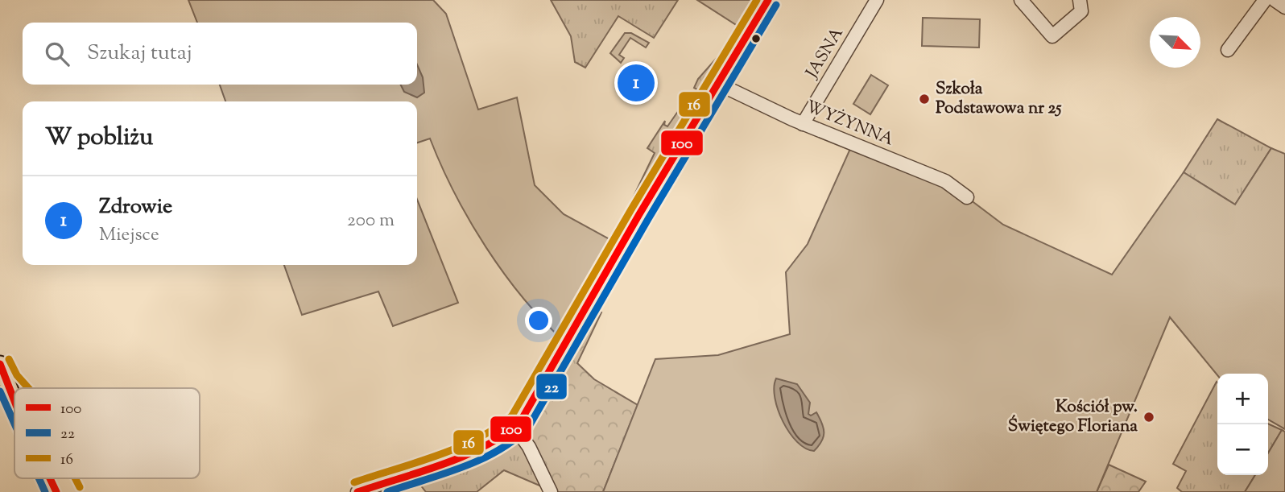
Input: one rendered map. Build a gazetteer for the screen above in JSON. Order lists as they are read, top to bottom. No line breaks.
{"streets":{"street":["JASNA","WYŻYNNA"]},"crossings":[["JASNA","WYŻYNNA"]],"places":["Szkoła Podstawowa nr 25","Kościół pw. Świętego Floriana"],"lines":["transit line 100","transit line 16","transit line 22"],"legend":["100","22","16"],"north":"bottom right","page":{"search":"Szukaj tutaj","pins":"1","heading":"W pobliżu","list":[{"mark":"1","name":"Zdrowie","note":"Miejsce","value":"200 m"}],"map_buttons":["+","−"]}}
